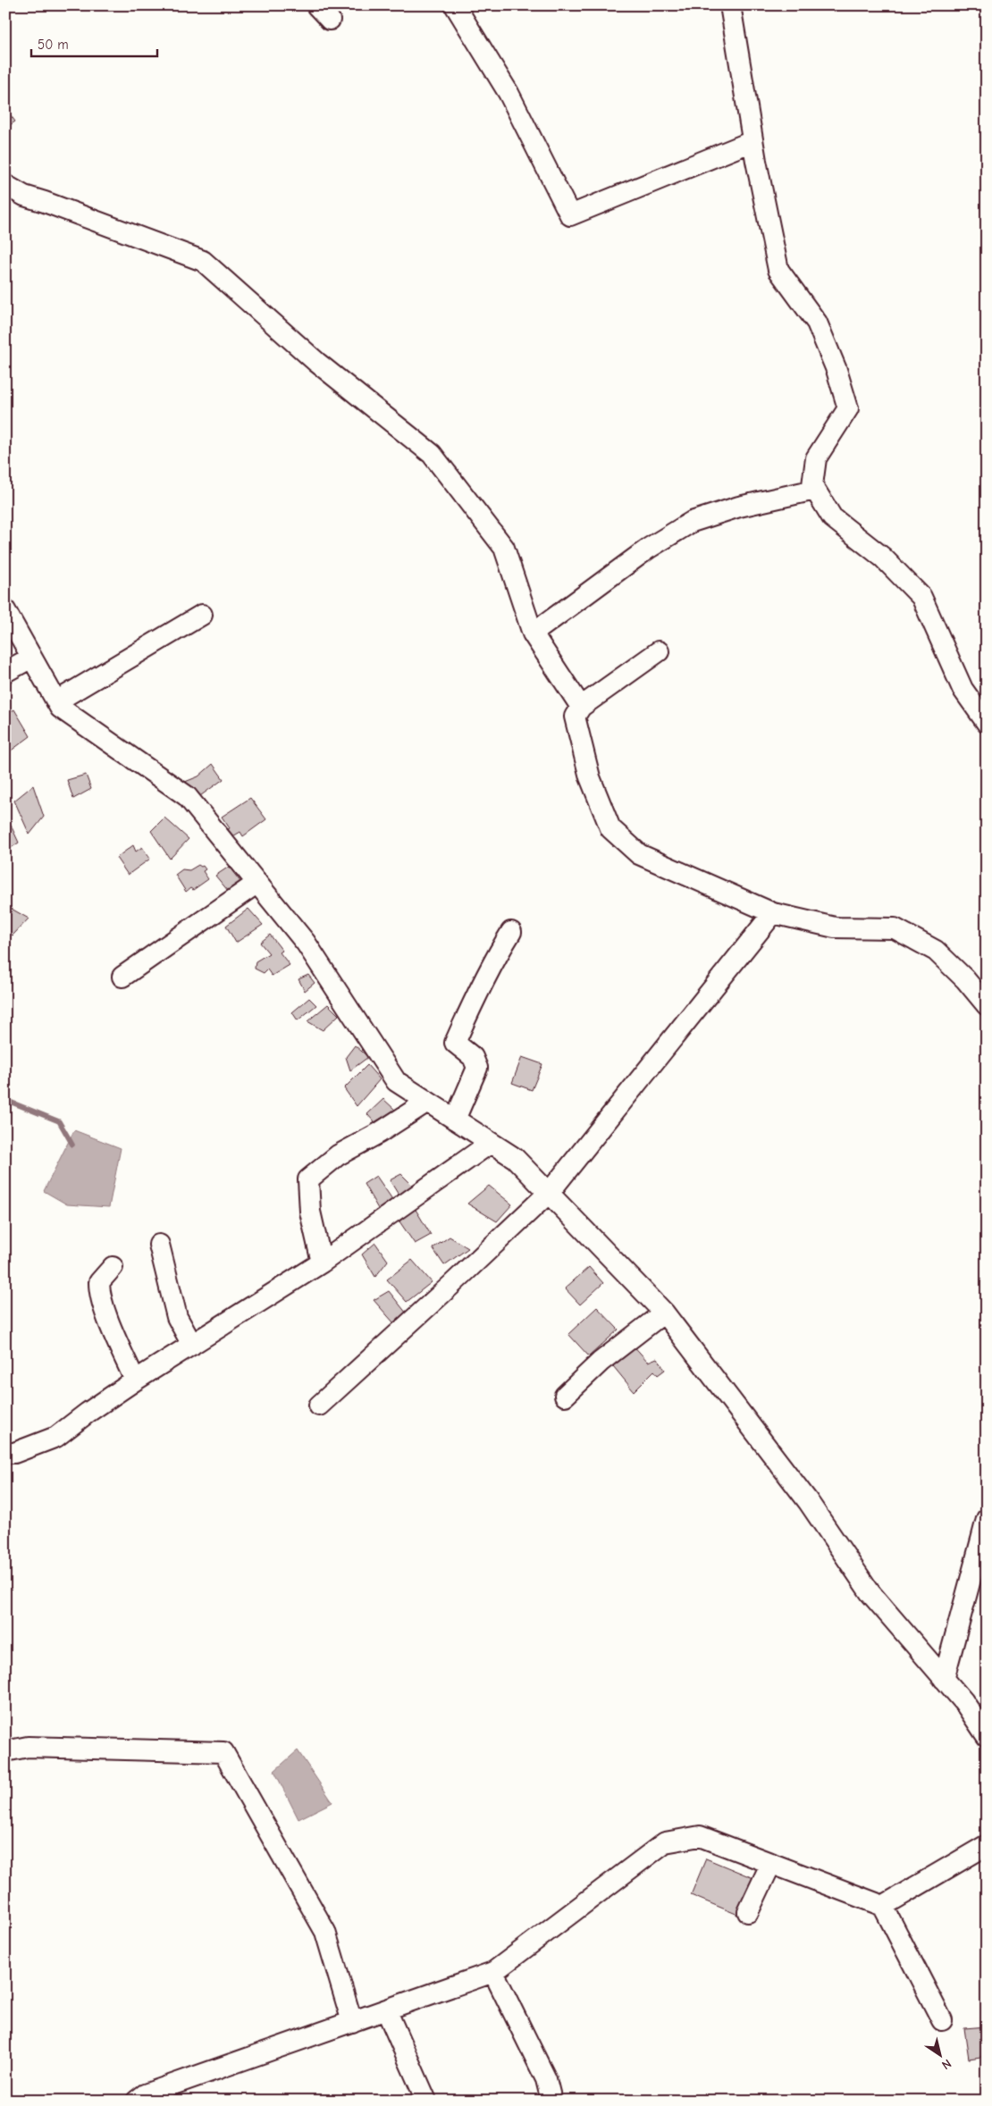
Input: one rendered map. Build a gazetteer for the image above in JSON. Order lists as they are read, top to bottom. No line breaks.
{"scale_bar":"50 m","north":"bottom right"}
